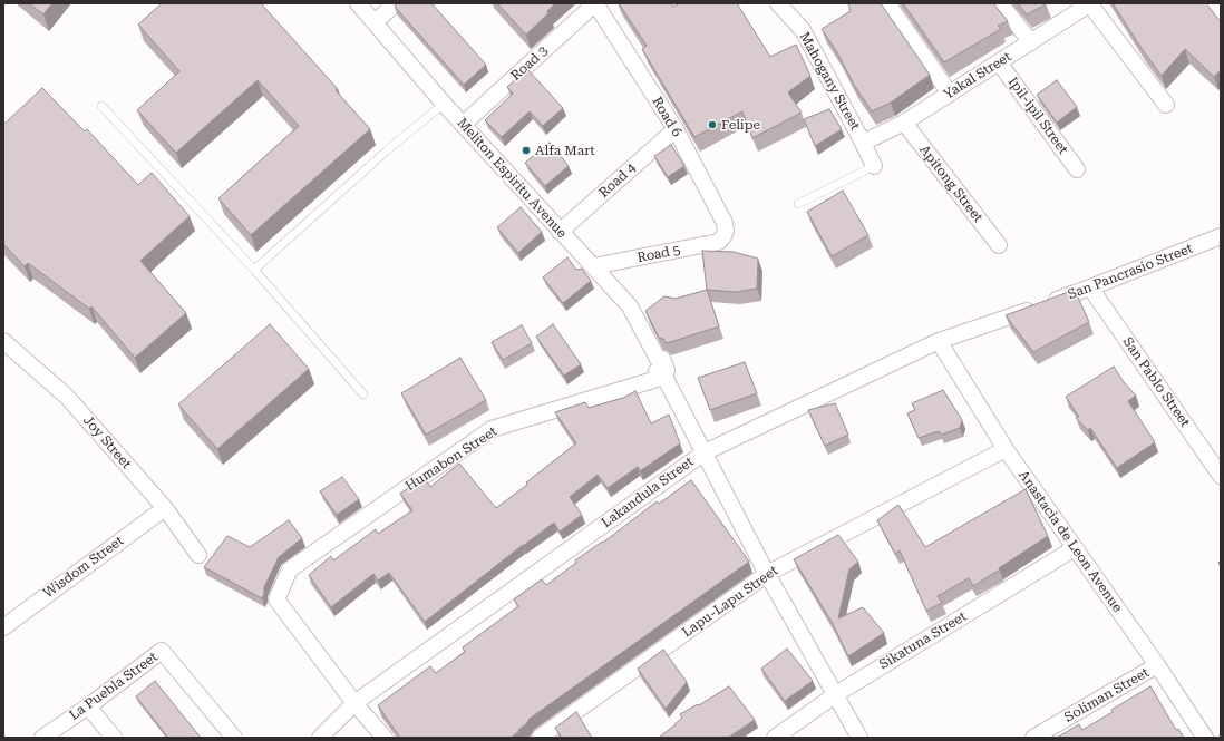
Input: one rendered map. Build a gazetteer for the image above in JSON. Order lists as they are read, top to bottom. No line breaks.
{"streets":{"street":["Road 3","Yakal Street","Mahogany Street","Ipil-ipil Street","Road 6","Meliton Espiritu Avenue","Road 4","Apitong Street","Road 5","San Pancrasio Street","San Pablo Street","Joy Street","Humabon Street","Lakandula Street","Anastacia de Leon Avenue","Wisdom Street","Lapu-Lapu Street","Sikatuna Street","La Puebla Street","Soliman Street"]},"crossings":[["Road 3","Road 6"],["Road 3","Meliton Espiritu Avenue"],["Yakal Street","Mahogany Street"],["Yakal Street","Ipil-ipil Street"],["Yakal Street","Apitong Street"],["Road 6","Road 4"],["Road 6","Road 5"],["Meliton Espiritu Avenue","Road 4"],["Meliton Espiritu Avenue","Road 5"],["Meliton Espiritu Avenue","Humabon Street"],["Meliton Espiritu Avenue","Lakandula Street"],["Meliton Espiritu Avenue","Lapu-Lapu Street"],["Meliton Espiritu Avenue","Sikatuna Street"],["San Pancrasio Street","San Pablo Street"],["San Pancrasio Street","Lakandula Street"],["Joy Street","Wisdom Street"],["Humabon Street","Lakandula Street"],["Lakandula Street","Anastacia de Leon Avenue"],["Anastacia de Leon Avenue","Lapu-Lapu Street"],["Anastacia de Leon Avenue","Sikatuna Street"],["Anastacia de Leon Avenue","Soliman Street"]],"places":["Felipe","Alfa Mart"]}
